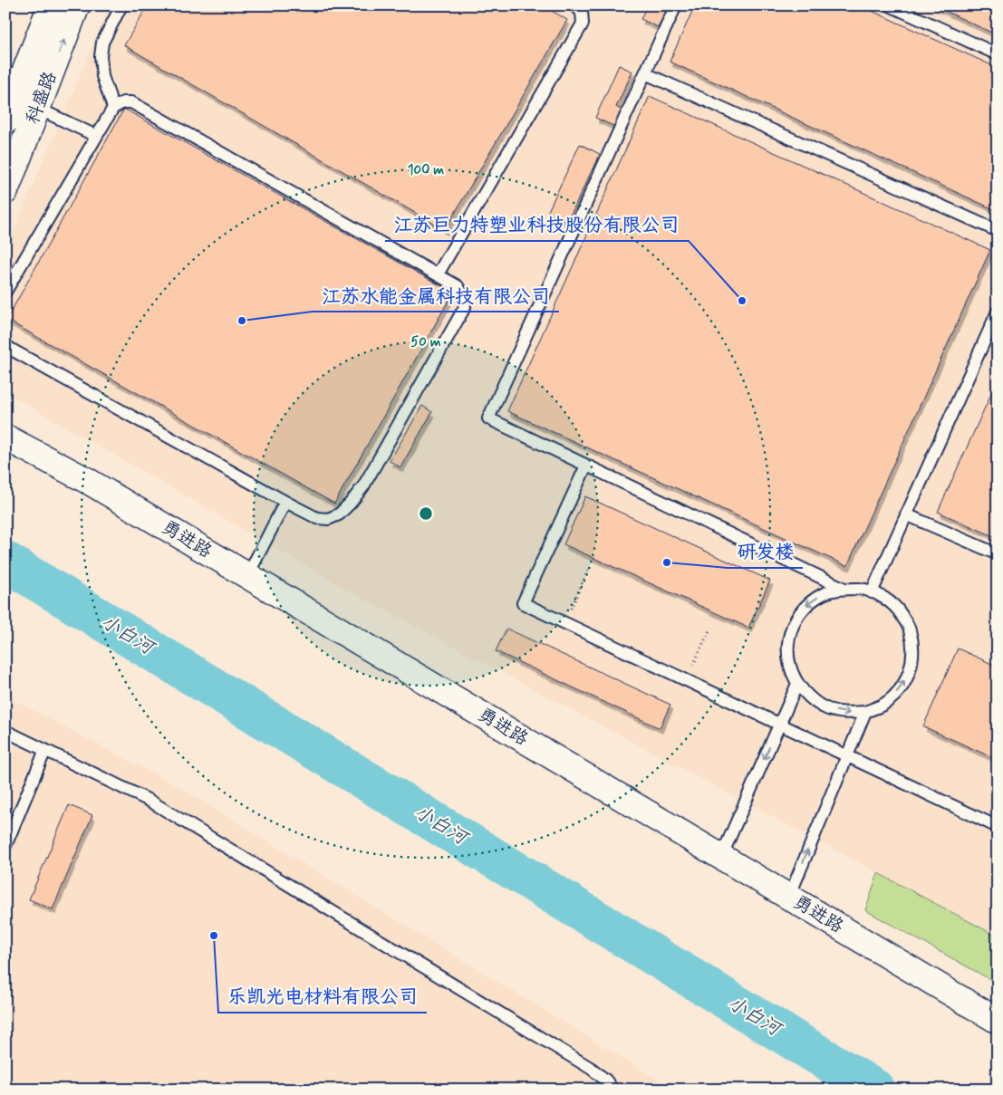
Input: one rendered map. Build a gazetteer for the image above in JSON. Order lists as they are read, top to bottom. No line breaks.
{"streets":{"street":["科盛路","勇进路"]},"water":["小白河"],"places":["江苏巨力特塑业科技股份有限公司","江苏水能金属科技有限公司","研发楼","乐凯光电材料有限公司"],"rings":["100 m","50 m"]}
